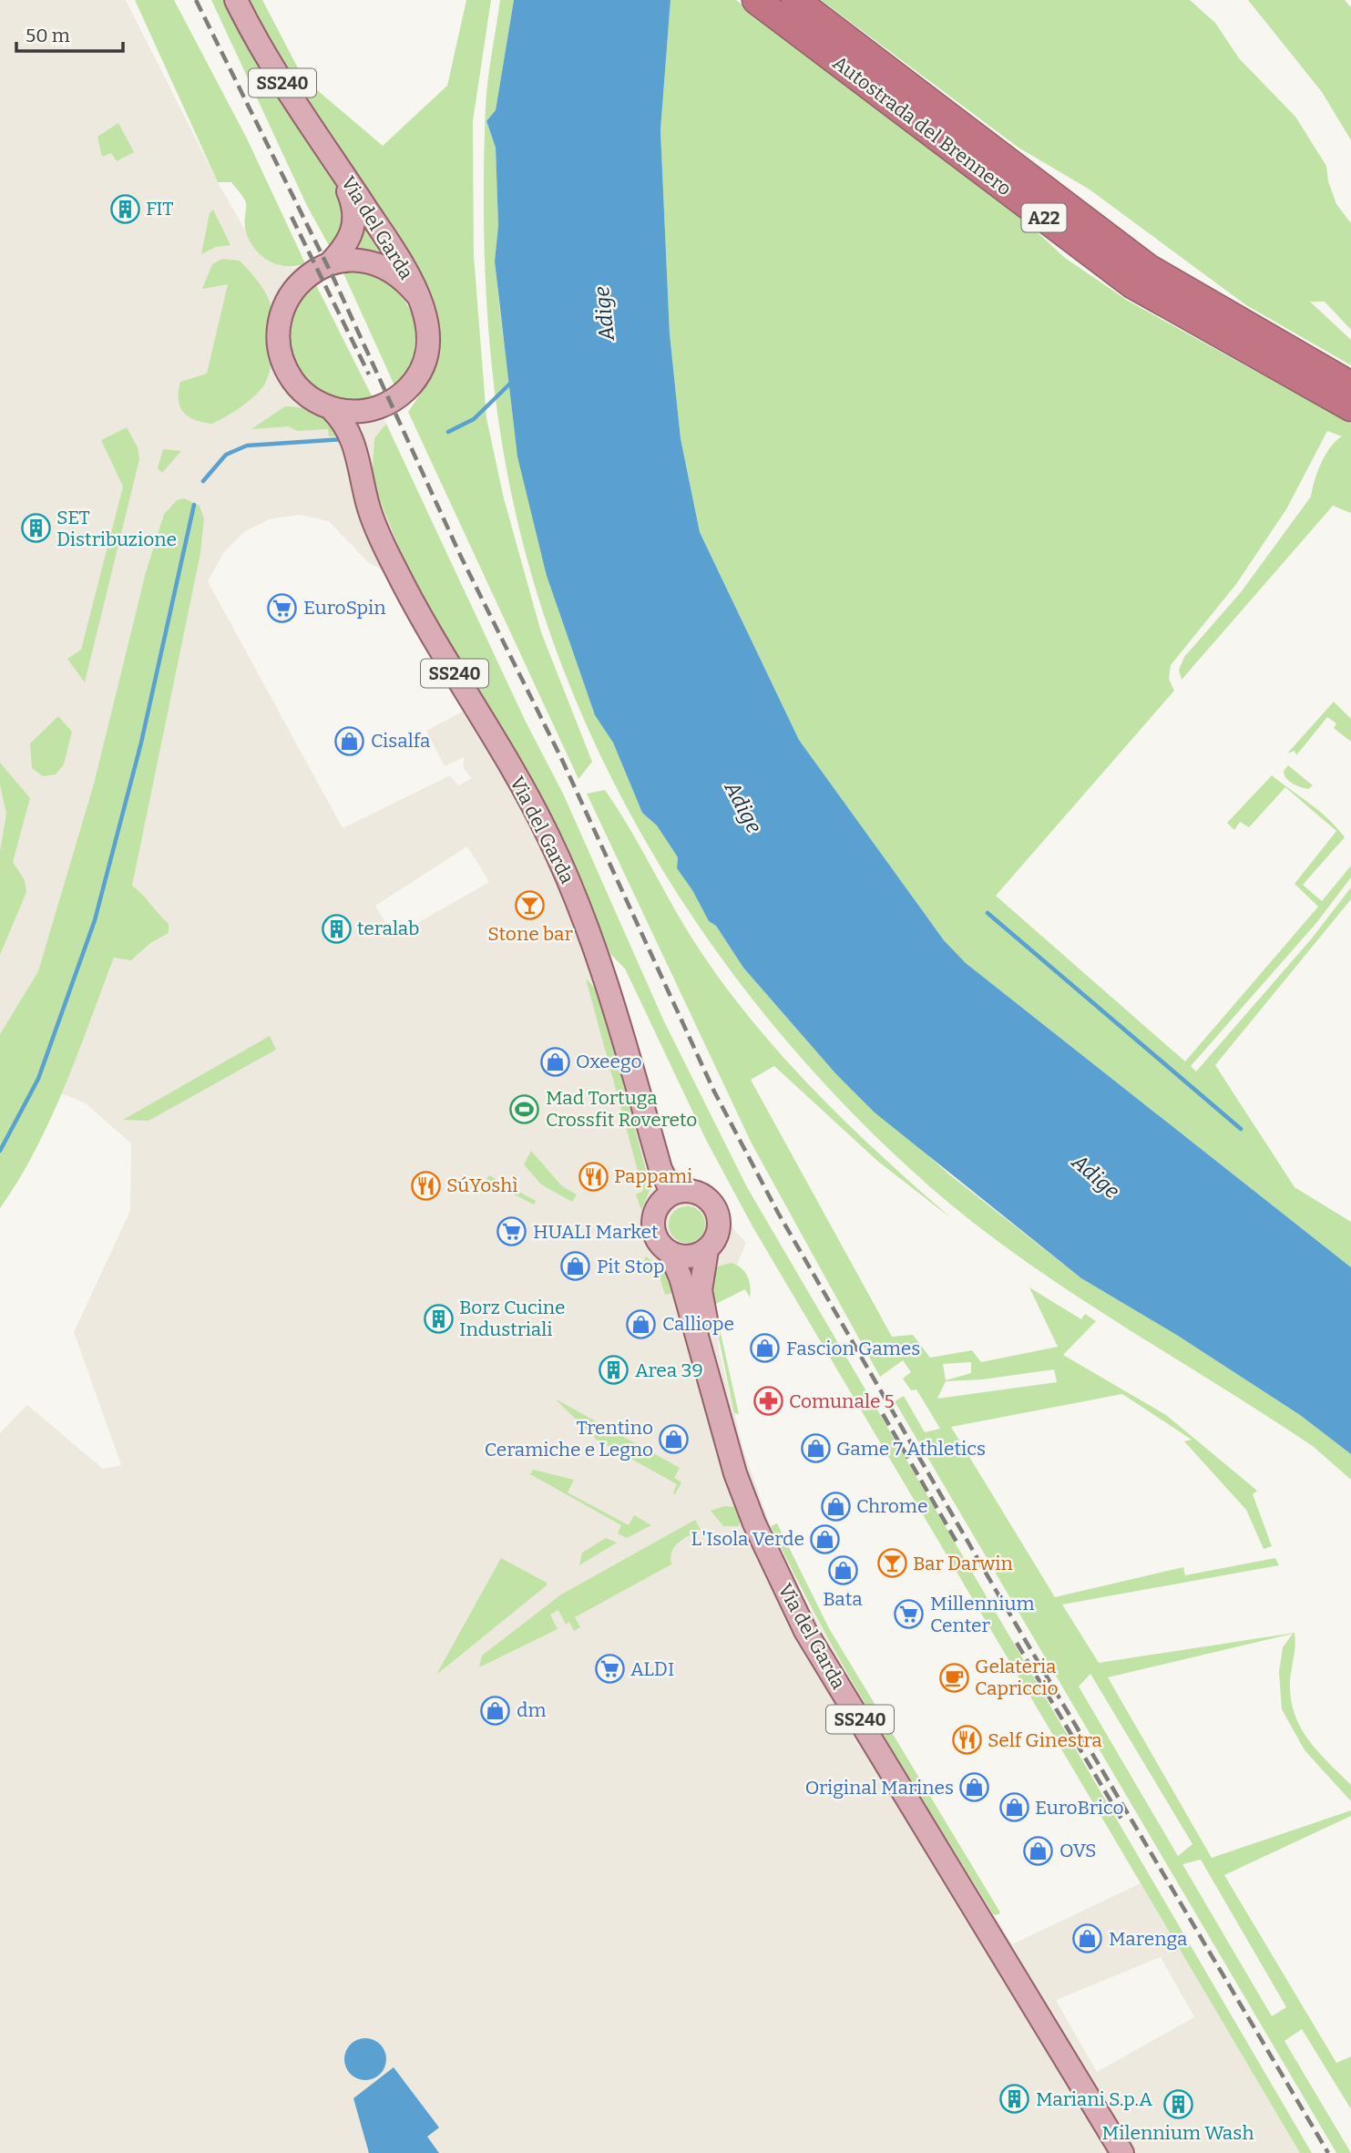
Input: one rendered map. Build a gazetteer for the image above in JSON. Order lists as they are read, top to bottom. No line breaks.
{"streets":{"highway":["Autostrada del Brennero","A22"],"main road":["SS240","Via del Garda"]},"water":["Adige"],"places":{"building":["FIT","SET Distribuzione","teralab","Borz Cucine Industriali","Area 39","Mariani S.p.A","Milennium Wash"],"supermarket":["EuroSpin","HUALI Market","Millennium Center","ALDI"],"shop":["Cisalfa","Oxeego","Pit Stop","Calliope","Fascion Games","Trentino Ceramiche e Legno","Game 7 Athletics","Chrome","L'Isola Verde","Bata","dm","Original Marines","EuroBrico","OVS","Marenga"],"bar":["Stone bar","Bar Darwin"],"sports":["Mad Tortuga Crossfit Rovereto"],"restaurant":["Pappami","SúYoshì","Self Ginestra"],"pharmacy":["Comunale 5"],"cafe":["Gelateria Capriccio"]},"scale_bar":"50 m"}
